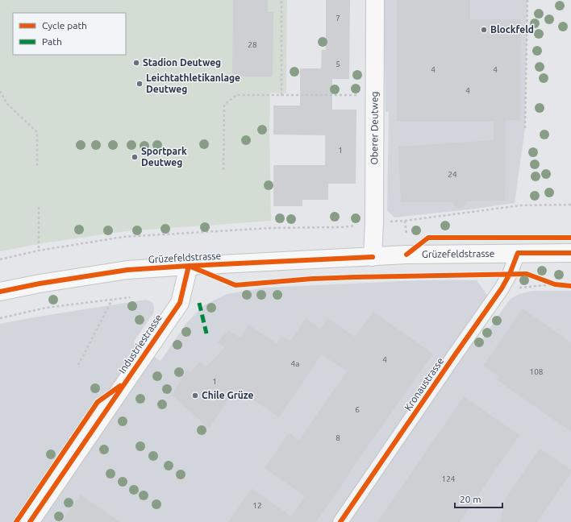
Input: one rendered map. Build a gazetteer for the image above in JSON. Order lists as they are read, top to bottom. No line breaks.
{"streets":{"main road":["Oberer Deutweg","Grüzefeldstrasse","Industriestrasse"],"street":["Kronaustrasse"]},"crossings":[["Oberer Deutweg","Grüzefeldstrasse"],["Grüzefeldstrasse","Industriestrasse"],["Grüzefeldstrasse","Kronaustrasse"]],"places":["Blockfeld","Stadion Deutweg","Leichtathletikanlage Deutweg","Sportpark Deutweg","Chile Grüze"],"house_numbers":["7","28","5","4","4","4","1","24","4","4a","108","1","6","8","124","12"],"legend":["Cycle path","Path"],"scale_bar":"20 m"}
